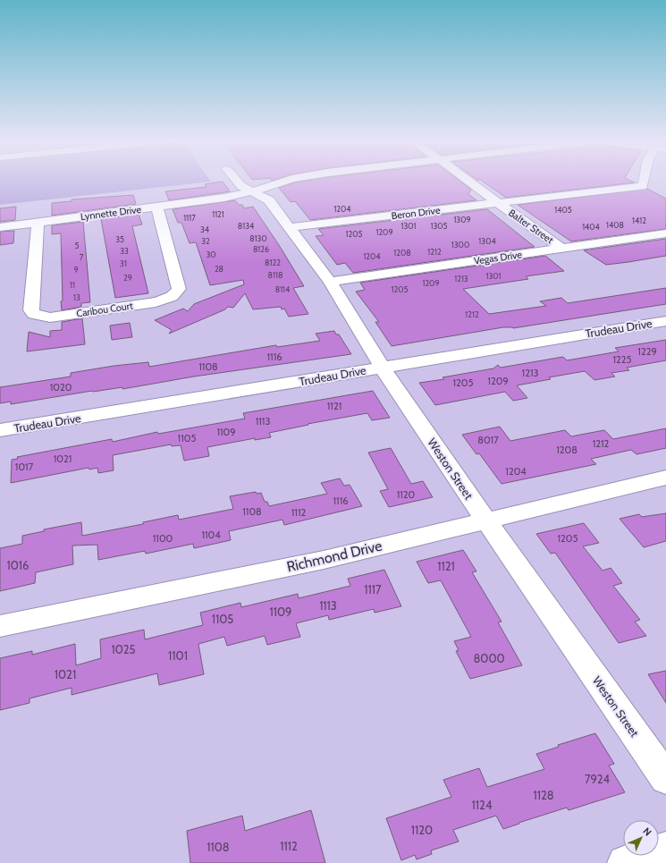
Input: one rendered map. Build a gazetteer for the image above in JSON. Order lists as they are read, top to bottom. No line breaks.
{"streets":{"street":["Lynnette Drive","Beron Drive","Balter Street","Vegas Drive","Caribou Court","Trudeau Drive","Weston Street","Richmond Drive"]},"crossings":[["Lynnette Drive","Caribou Court"],["Lynnette Drive","Weston Street"],["Beron Drive","Balter Street"],["Beron Drive","Weston Street"],["Balter Street","Vegas Drive"],["Vegas Drive","Weston Street"],["Trudeau Drive","Weston Street"],["Weston Street","Richmond Drive"]],"house_numbers":["1204","1405","1121","1117","1309","1412","1408","8134","1301","1305","1404","34","1209","1205","8130","35","32","1304","1300","5","8126","33","1212","1208","30","1204","7","8122","31","28","9","8118","1301","29","1213","1209","11","8114","1205","13","1212","1229","1116","1225","1108","1213","1209","1205","1020","1121","1113","1109","1105","8017","1212","1208","1021","1017","1204","1120","1116","1108","1112","1104","1100","1205","1016","1121","1117","1113","1109","1105","1025","1101","8000","1021","7924","1128","1124","1120","1112","1108"],"north":"top right"}
